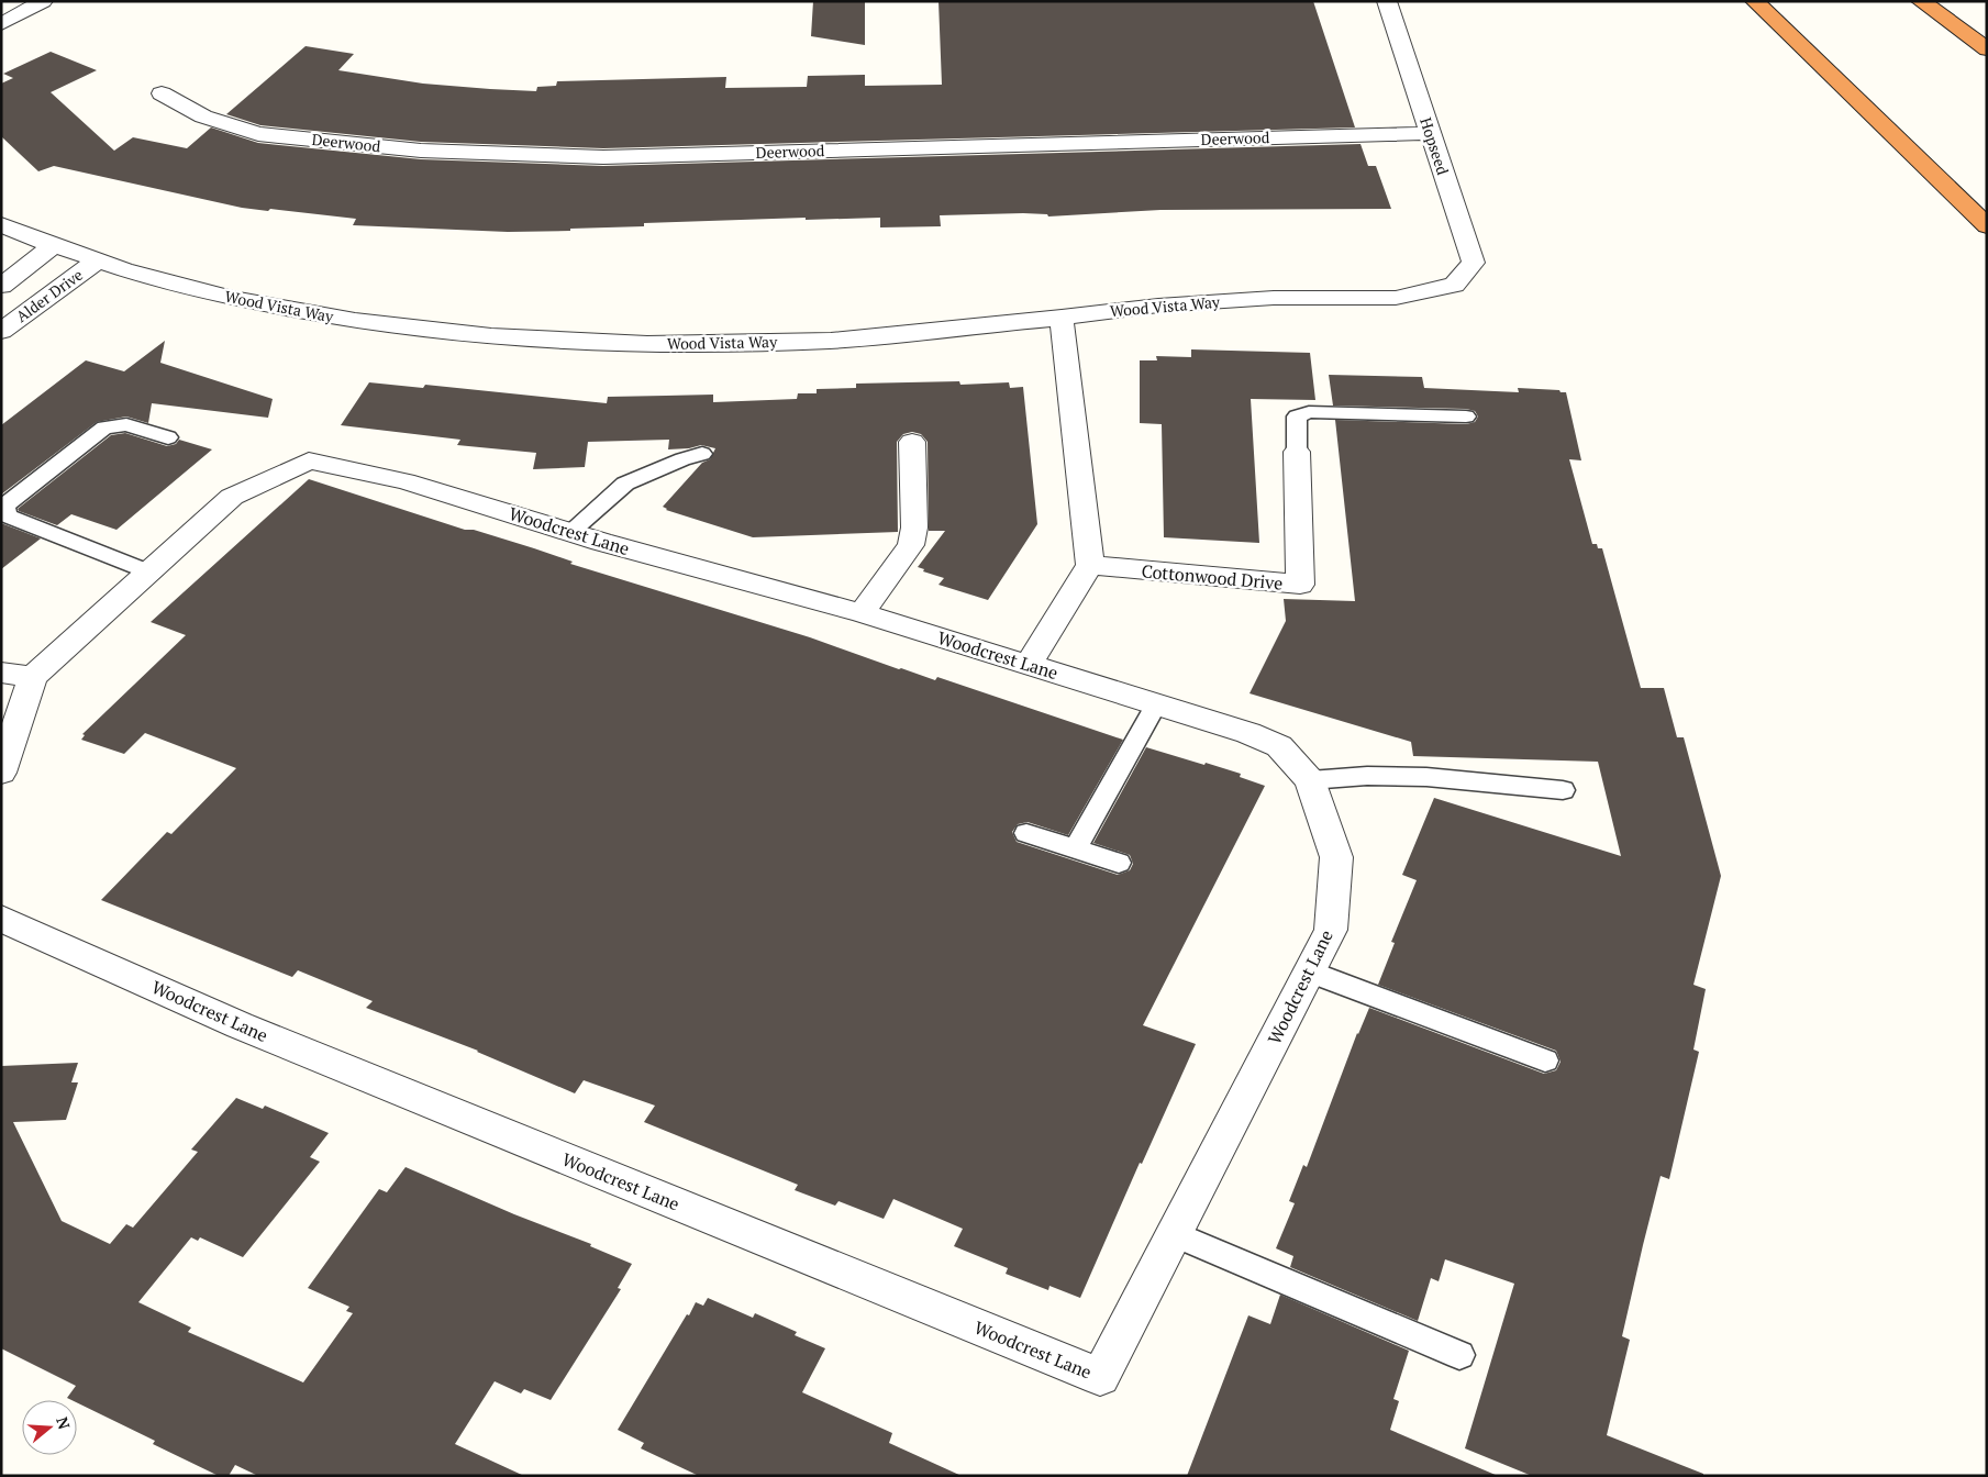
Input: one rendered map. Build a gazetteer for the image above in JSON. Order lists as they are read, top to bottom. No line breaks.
{"streets":{"street":["Deerwood","Hopseed","Alder Drive","Wood Vista Way","Woodcrest Lane","Cottonwood Drive"]},"crossings":[["Deerwood","Hopseed"],["Hopseed","Wood Vista Way"],["Alder Drive","Wood Vista Way"]],"north":"right"}
